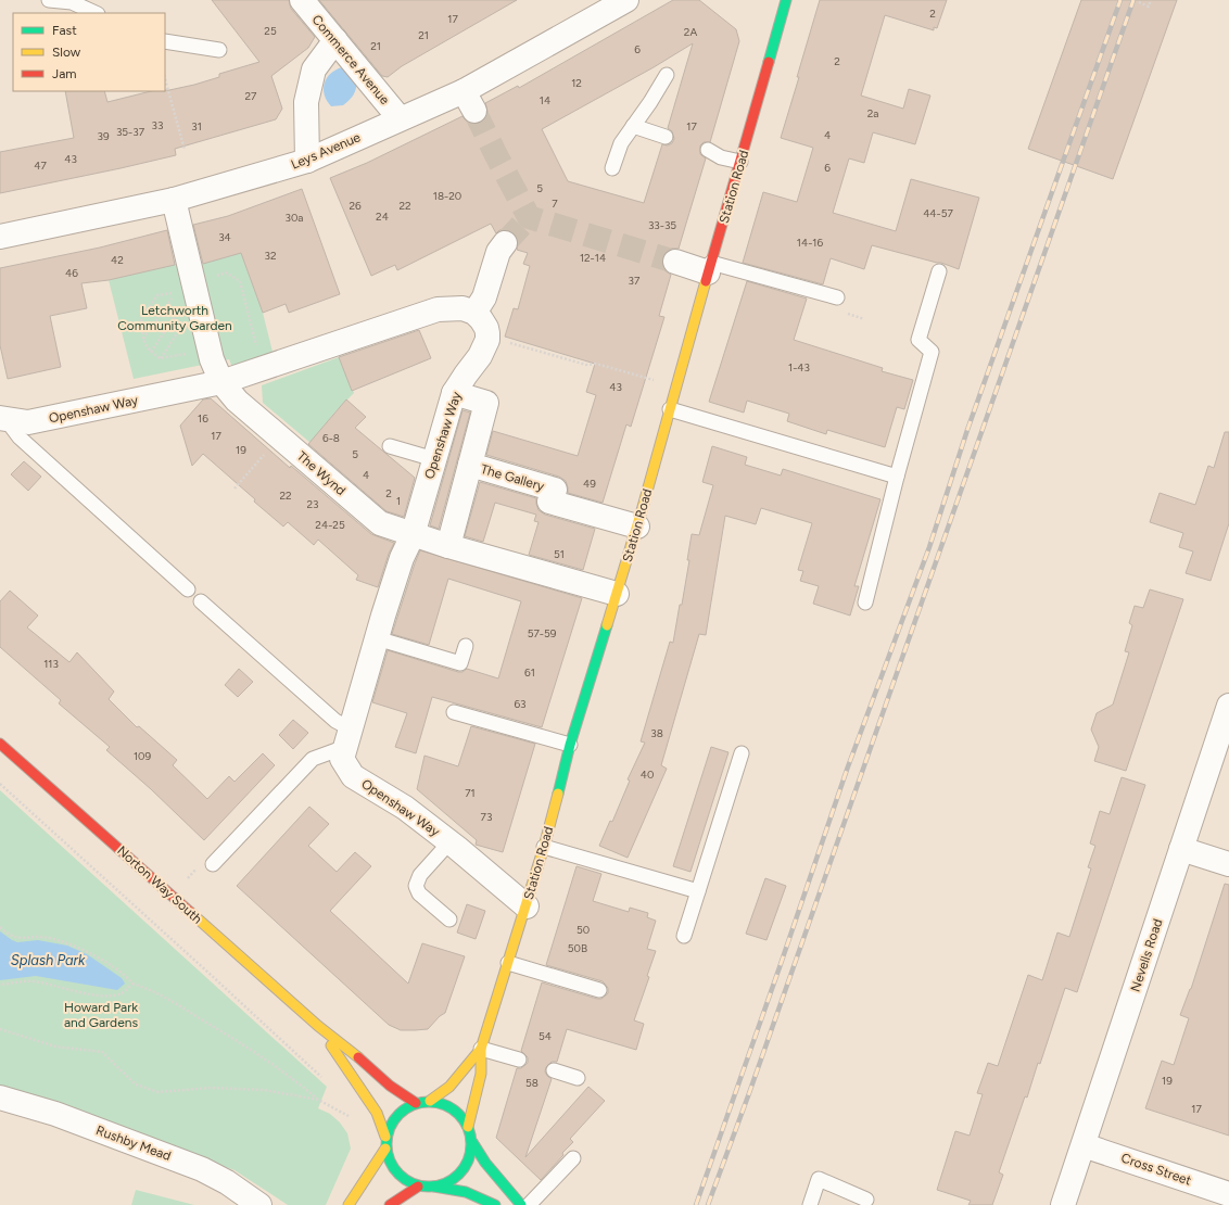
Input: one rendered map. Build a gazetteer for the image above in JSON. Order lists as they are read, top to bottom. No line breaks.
{"streets":{"street":["Commerce Avenue","Leys Avenue","Station Road","Openshaw Way","The Wynd","The Gallery","Norton Way South","Nevells Road","Rushby Mead","Cross Street"]},"crossings":[["Commerce Avenue","Leys Avenue"],["Leys Avenue","The Wynd"],["Station Road","Openshaw Way"],["Station Road","The Wynd"],["Station Road","The Gallery"],["Station Road","Norton Way South"],["Openshaw Way","The Wynd"],["Openshaw Way","The Gallery"],["The Wynd","The Gallery"],["Nevells Road","Cross Street"]],"water":["Splash Park"],"parks":["Letchworth Community Garden","Howard Park and Gardens"],"house_numbers":["2","17","25","2A","21","21","6","2","12","27","14","2a","33","31","17","35-37","4","39","43","47","6","5","18-20","7","26","22","44-57","24","30a","33-35","34","14-16","32","12-14","42","46","37","1-43","43","16","17","6-8","19","5","4","49","2","22","1","23","24-25","51","57-59","113","61","63","38","109","40","71","73","50","50B","54","19","58","17"],"legend":["Fast","Slow","Jam"]}
